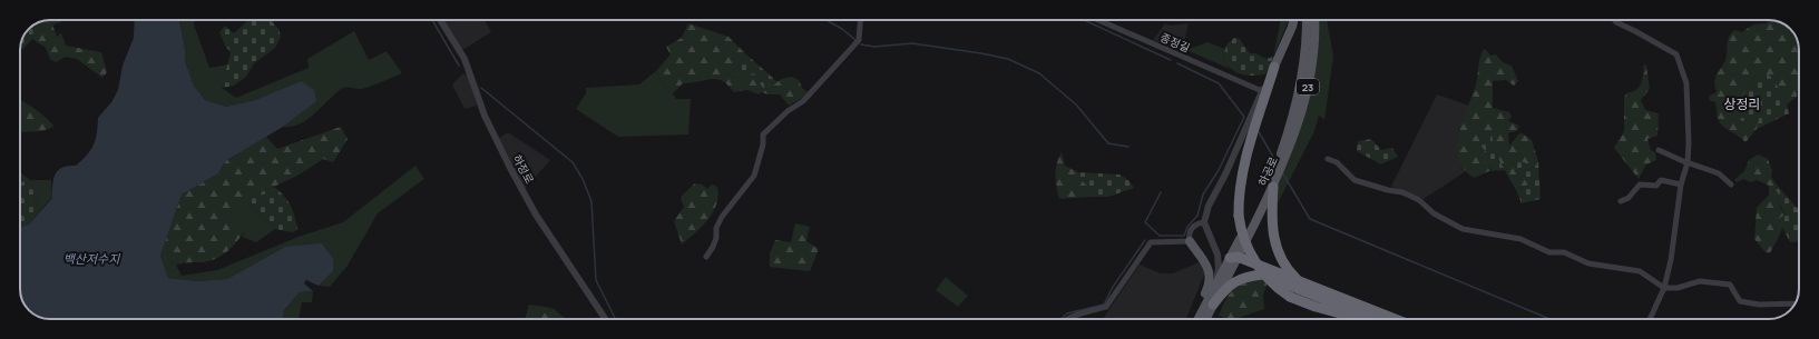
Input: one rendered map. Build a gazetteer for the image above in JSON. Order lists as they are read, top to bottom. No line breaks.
{"streets":{"main road":["23","하공로"],"street":["종정길","하정로"]},"districts":["상정리"],"water":["백산저수지"]}
